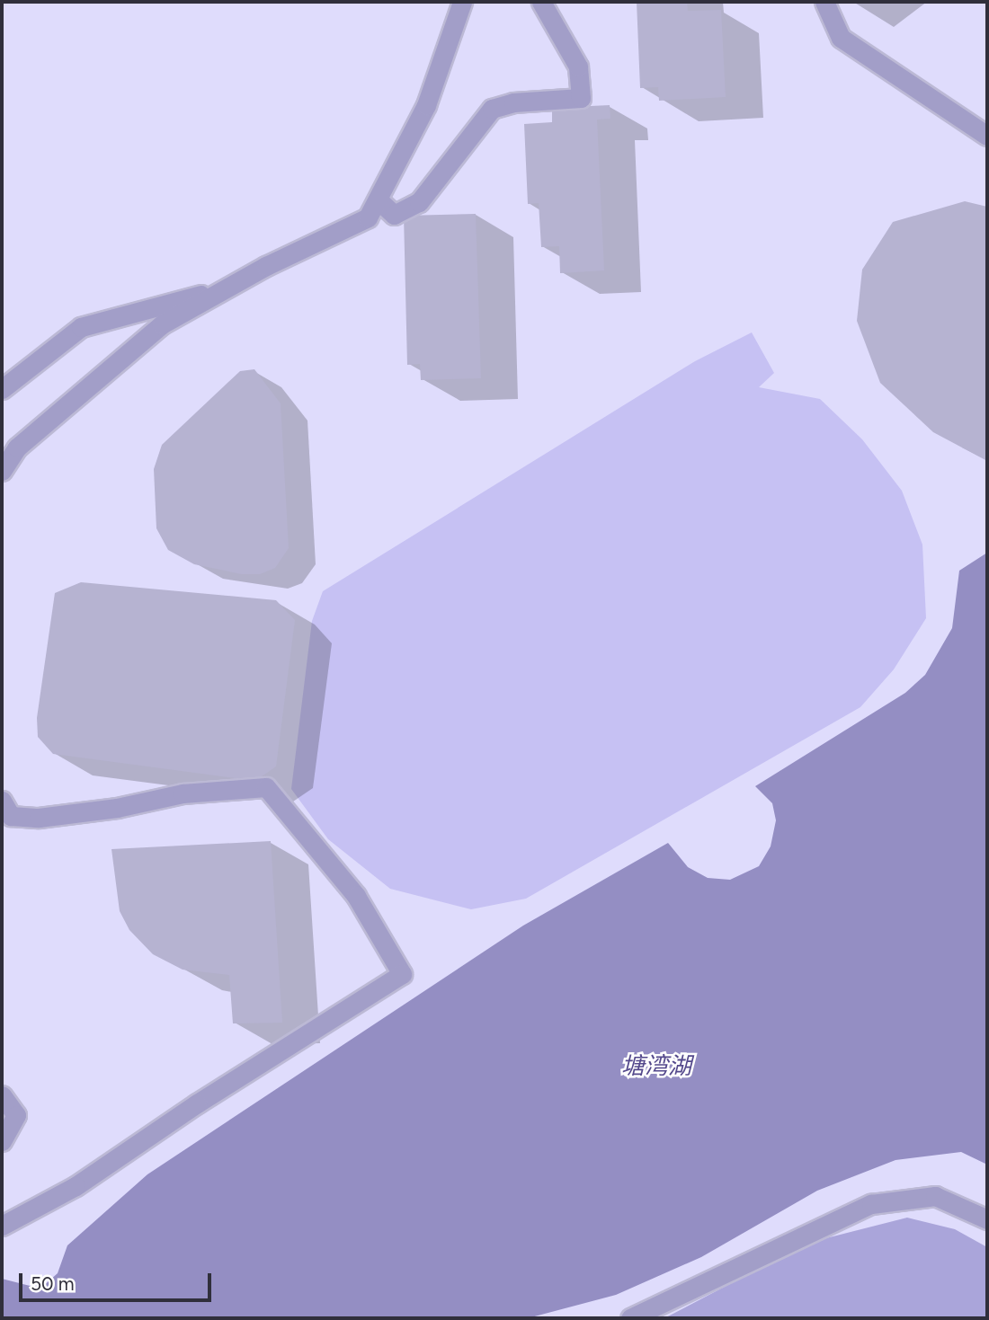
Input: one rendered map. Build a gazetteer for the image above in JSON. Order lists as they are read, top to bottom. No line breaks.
{"water":["塘湾湖"],"scale_bar":"50 m"}
